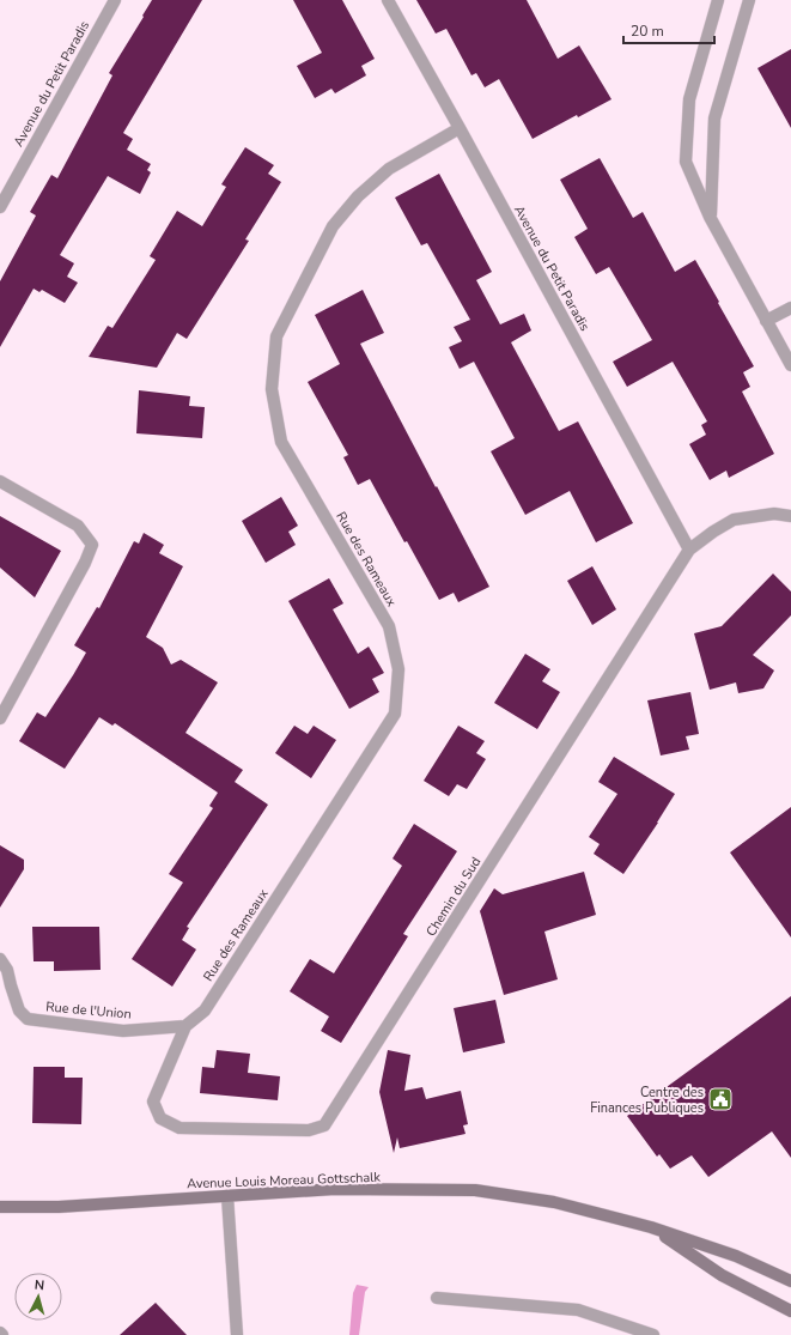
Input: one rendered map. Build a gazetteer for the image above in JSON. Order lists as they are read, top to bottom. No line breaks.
{"streets":{"main road":["Avenue Louis Moreau Gottschalk"],"street":["Avenue du Petit Paradis","Rue des Rameaux","Chemin du Sud","Rue de l'Union"]},"crossings":[["Avenue du Petit Paradis","Rue des Rameaux"],["Avenue du Petit Paradis","Chemin du Sud"],["Rue des Rameaux","Chemin du Sud"],["Rue des Rameaux","Rue de l'Union"],["Chemin du Sud","Rue de l'Union"]],"places":{"public building":["Centre des Finances Publiques"]},"scale_bar":"20 m","north":"top"}
